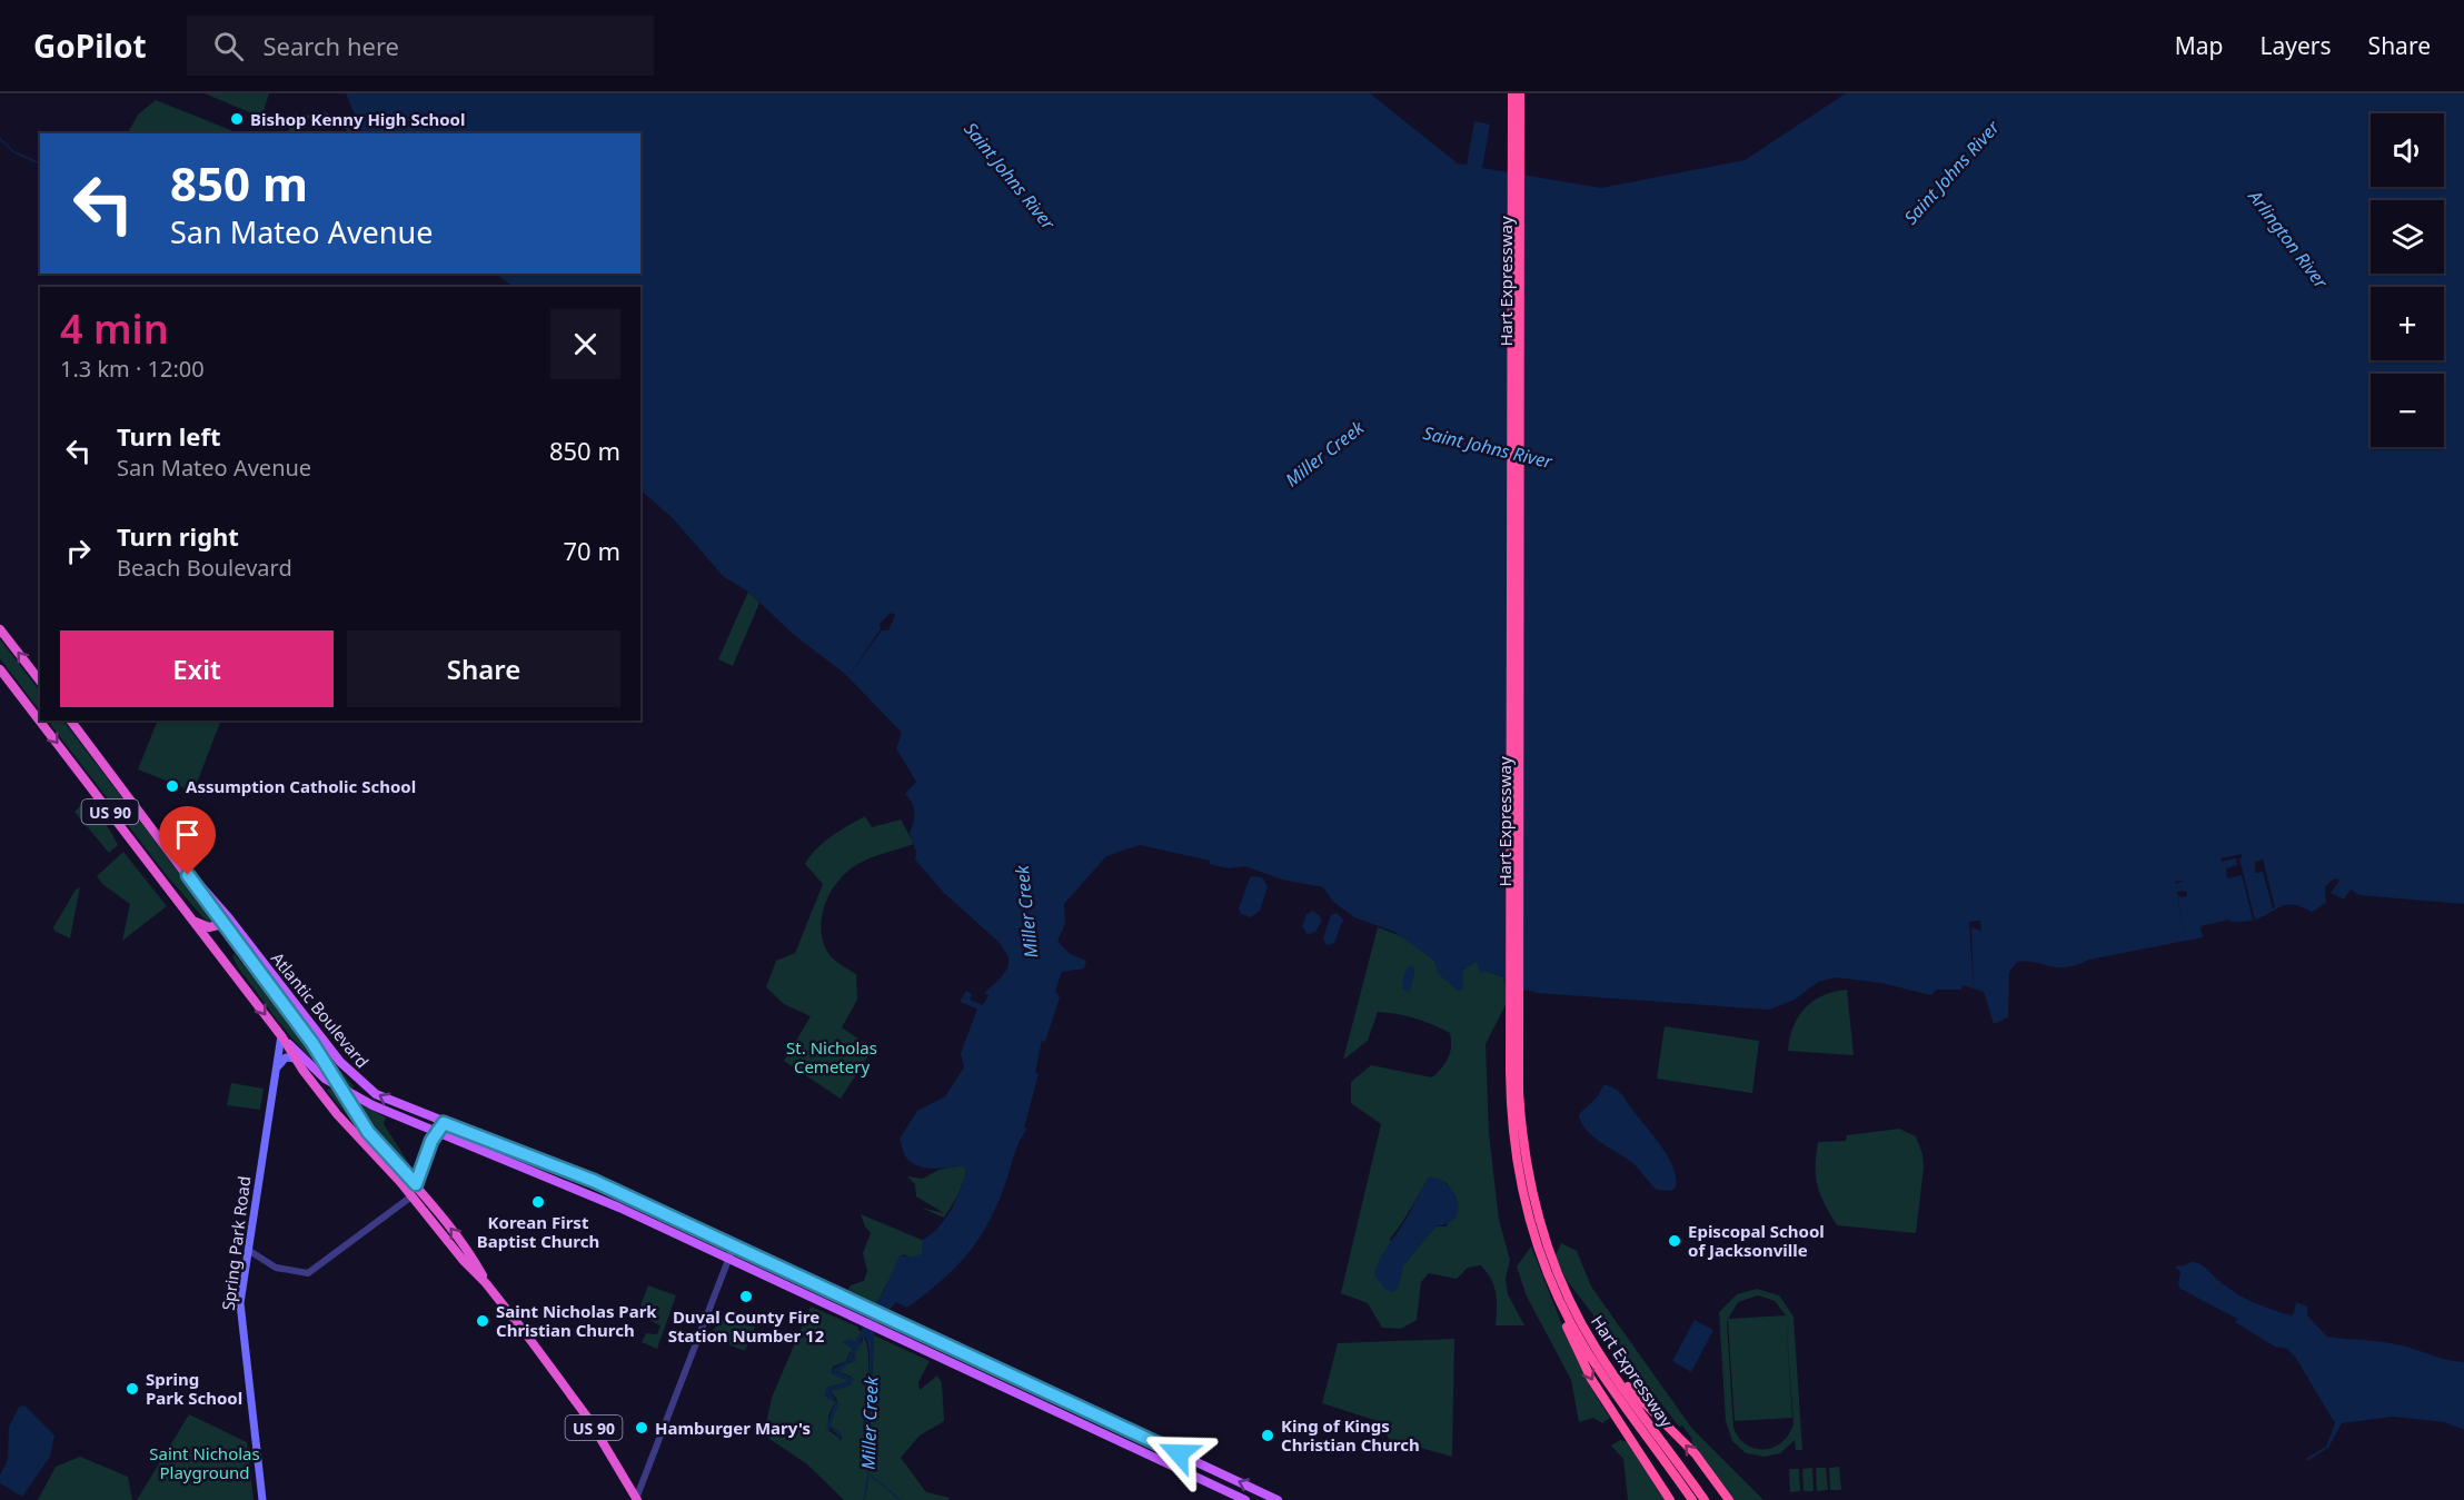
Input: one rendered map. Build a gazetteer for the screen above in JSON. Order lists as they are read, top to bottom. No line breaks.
{"streets":{"highway":["Hart Expressway","US 90","Atlantic Boulevard"],"main road":["Spring Park Road"]},"crossings":[["US 90","Atlantic Boulevard"],["US 90","Spring Park Road"],["Atlantic Boulevard","Spring Park Road"]],"water":["Saint Johns River","Arlington River","Miller Creek"],"parks":["St. Nicholas Cemetery","Saint Nicholas Playground"],"places":["Bishop Kenny High School","Assumption Catholic School","Korean First Baptist Church","Episcopal School of Jacksonville","Duval County Fire Station Number 12","Saint Nicholas Park Christian Church","Spring Park School","Hamburger Mary's","King of Kings Christian Church"],"page":{"header":"GoPilot","search":"Search here","nav":["Map","Layers","Share"],"map_buttons":["+","−"],"turn":["850 m","San Mateo Avenue"],"heading":["4 min","1.3 km · 12:00"],"list":[{"name":"Turn left","note":"San Mateo Avenue","value":"850 m"},{"name":"Turn right","note":"Beach Boulevard","value":"70 m"}],"buttons":["Exit","Share"]}}
